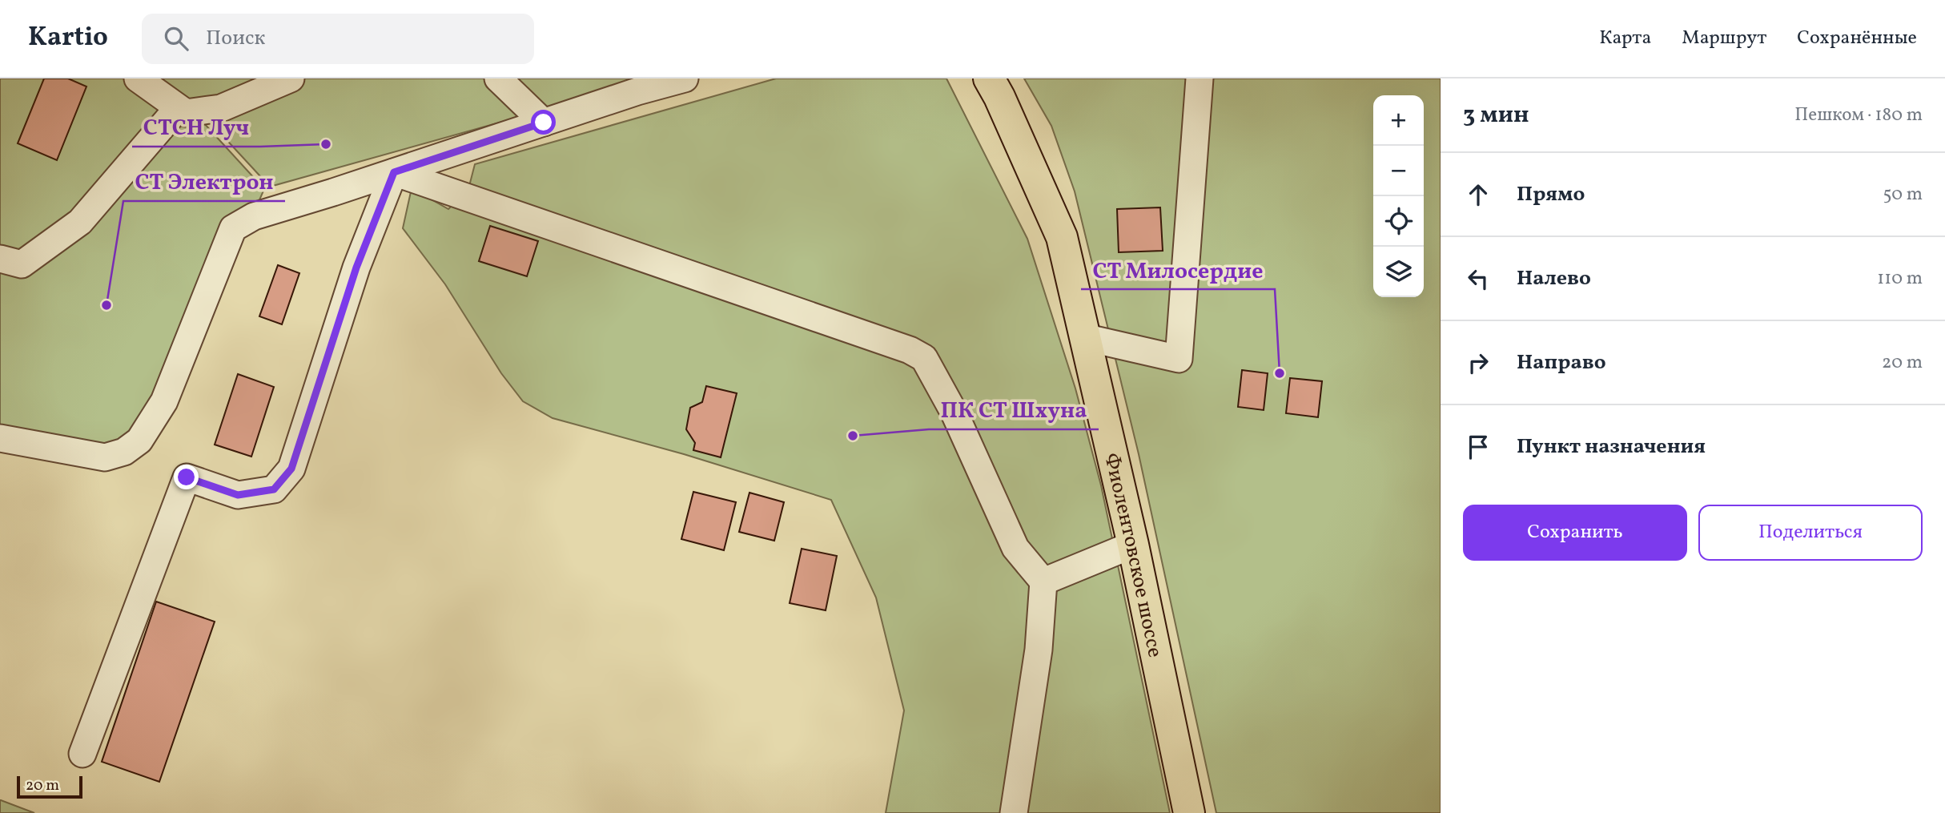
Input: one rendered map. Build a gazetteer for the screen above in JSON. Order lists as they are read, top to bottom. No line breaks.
{"streets":{"main road":["Фиолентовское шоссе"]},"places":["СТСН Луч","СТ Электрон","СТ Милосердие","ПК СТ Шхуна"],"scale_bar":"20 m","page":{"header":"Kartio","search":"Поиск","nav":["Карта","Маршрут","Сохранённые"],"heading":["3 мин","Пешком · 180 m"],"map_buttons":["+","−"],"list":[["Прямо","50 m"],["Налево","110 m"],["Направо","20 m"],"Пункт назначения"],"buttons":["Сохранить","Поделиться"],"scale":"20 m"}}
